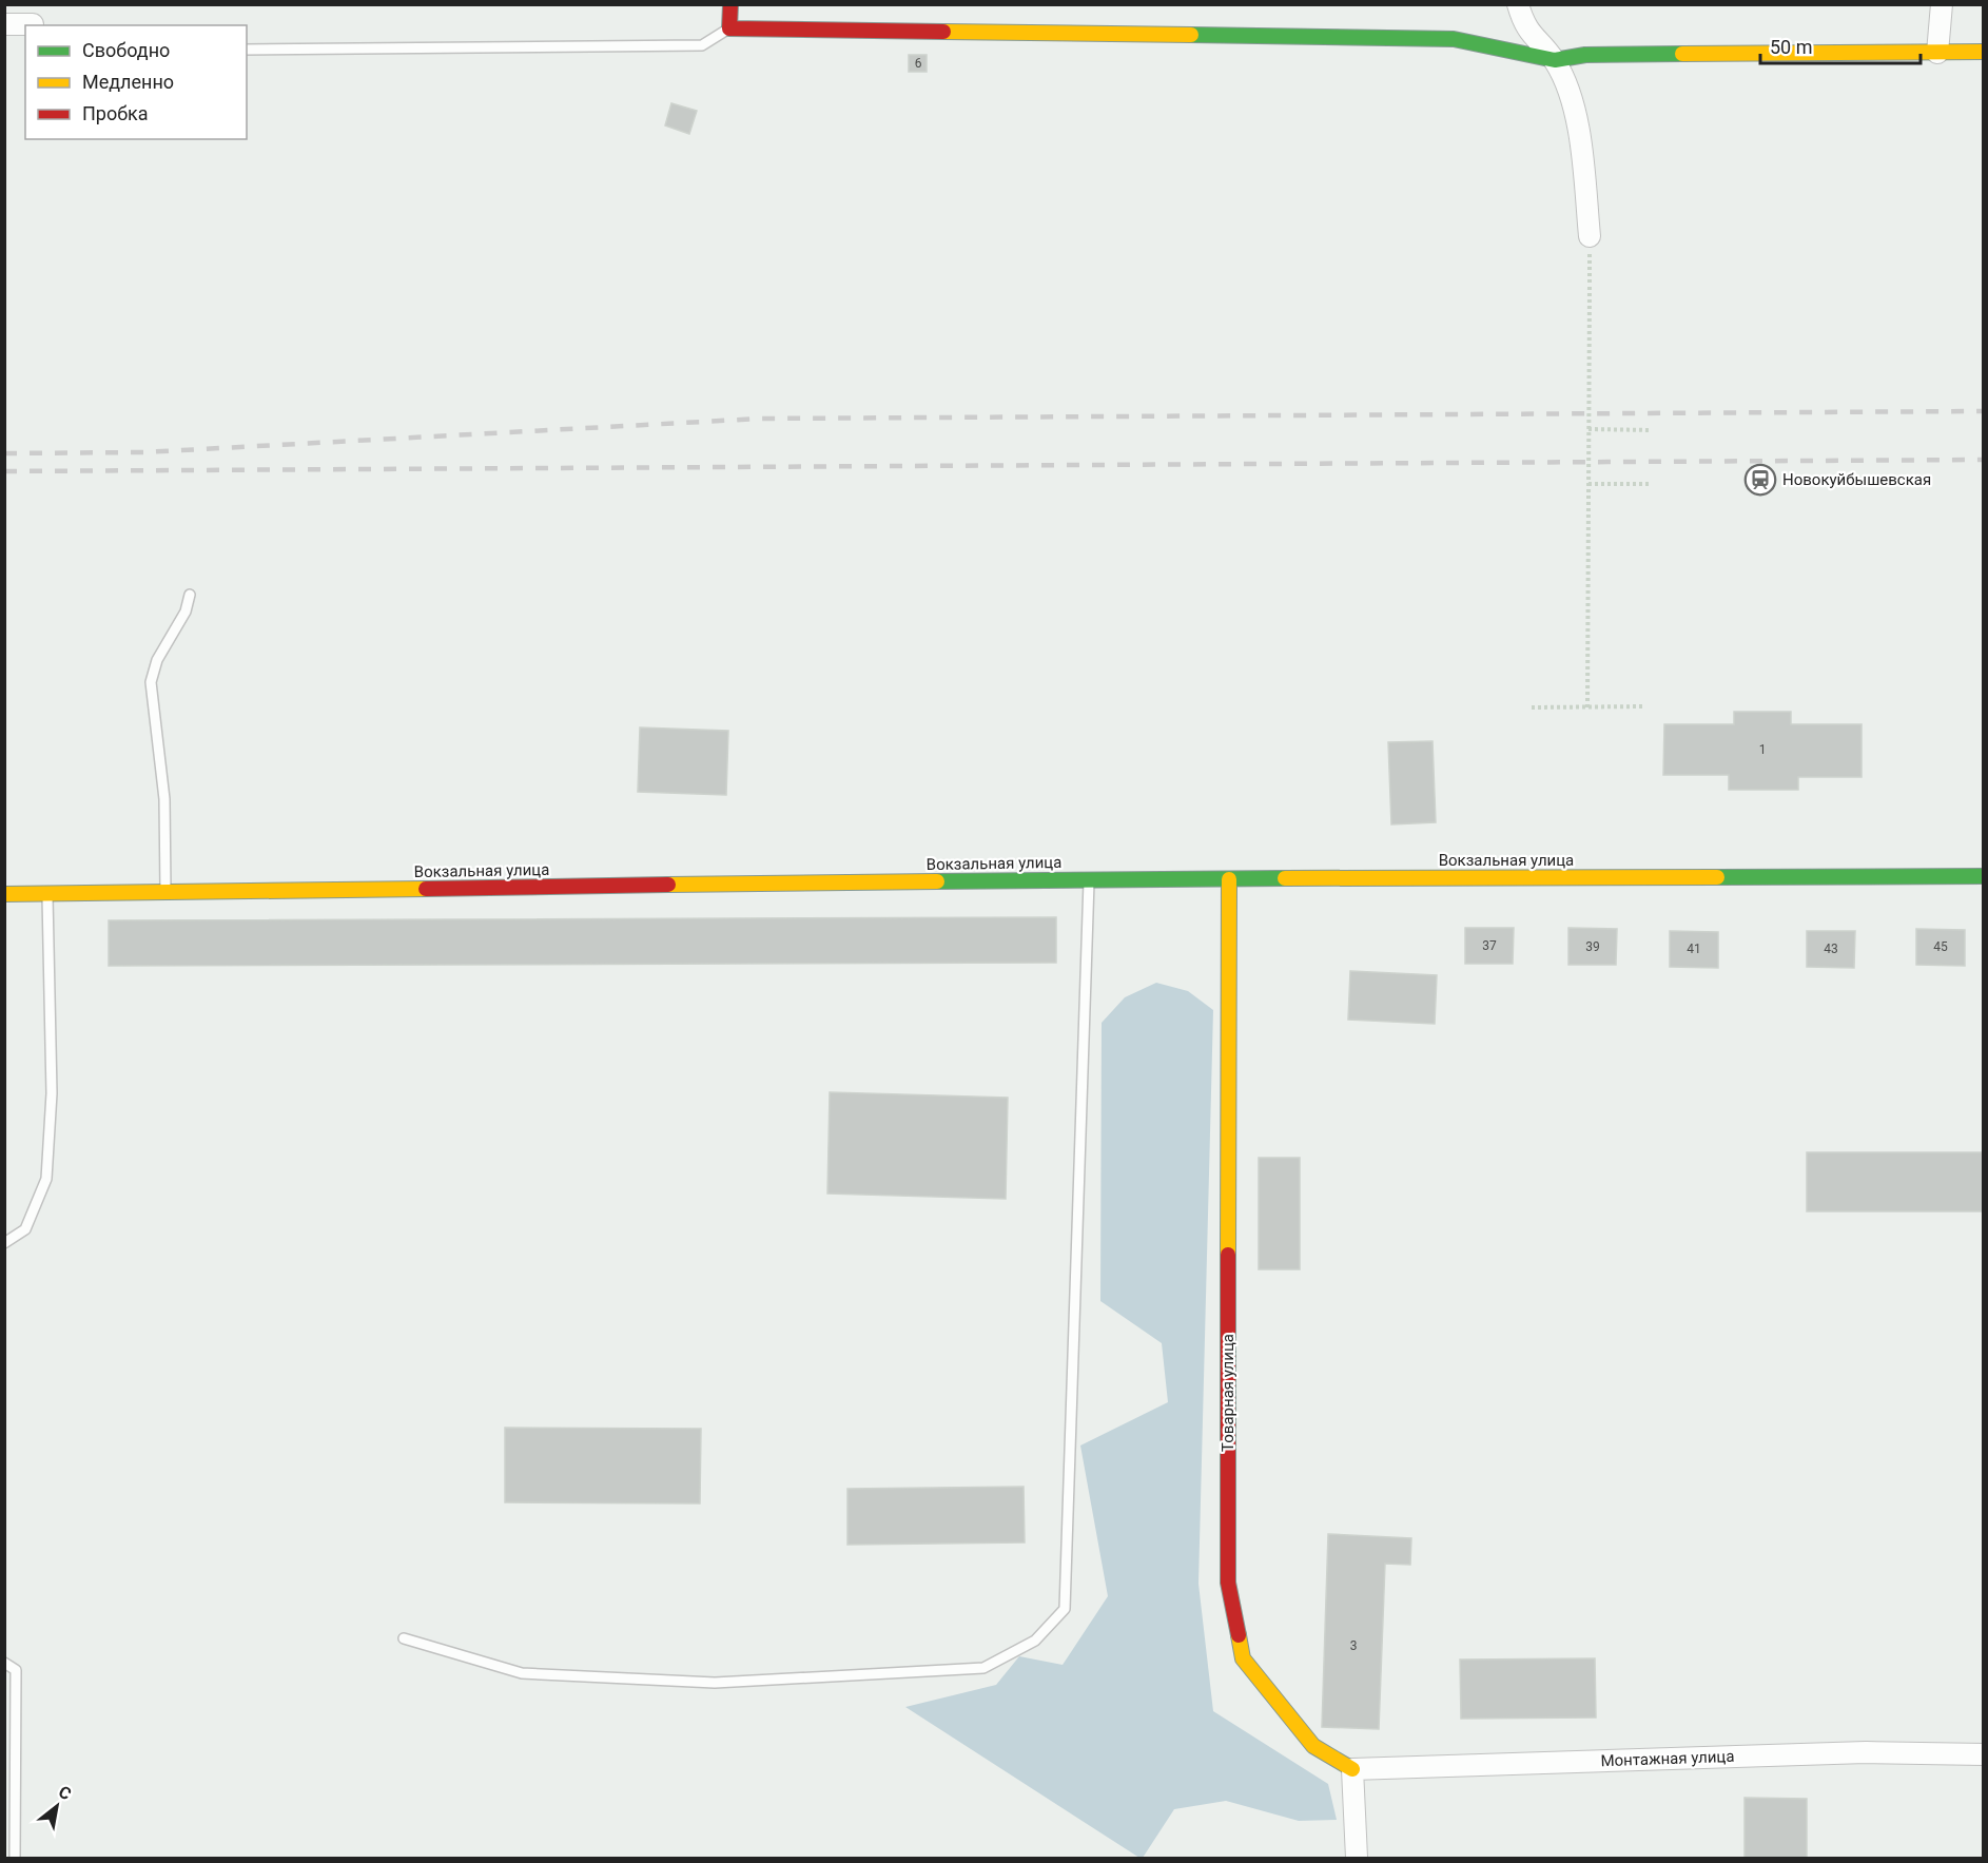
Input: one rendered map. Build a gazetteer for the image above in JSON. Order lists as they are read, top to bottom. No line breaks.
{"streets":{"street":["Вокзальная улица","Товарная улица","Монтажная улица"]},"crossings":[["Вокзальная улица","Товарная улица"],["Товарная улица","Монтажная улица"]],"places":{"station":["Новокуйбышевская"]},"house_numbers":["6","1","37","39","45","41","43","3"],"legend":["Свободно","Медленно","Пробка"],"scale_bar":"50 m","north":"top right"}
